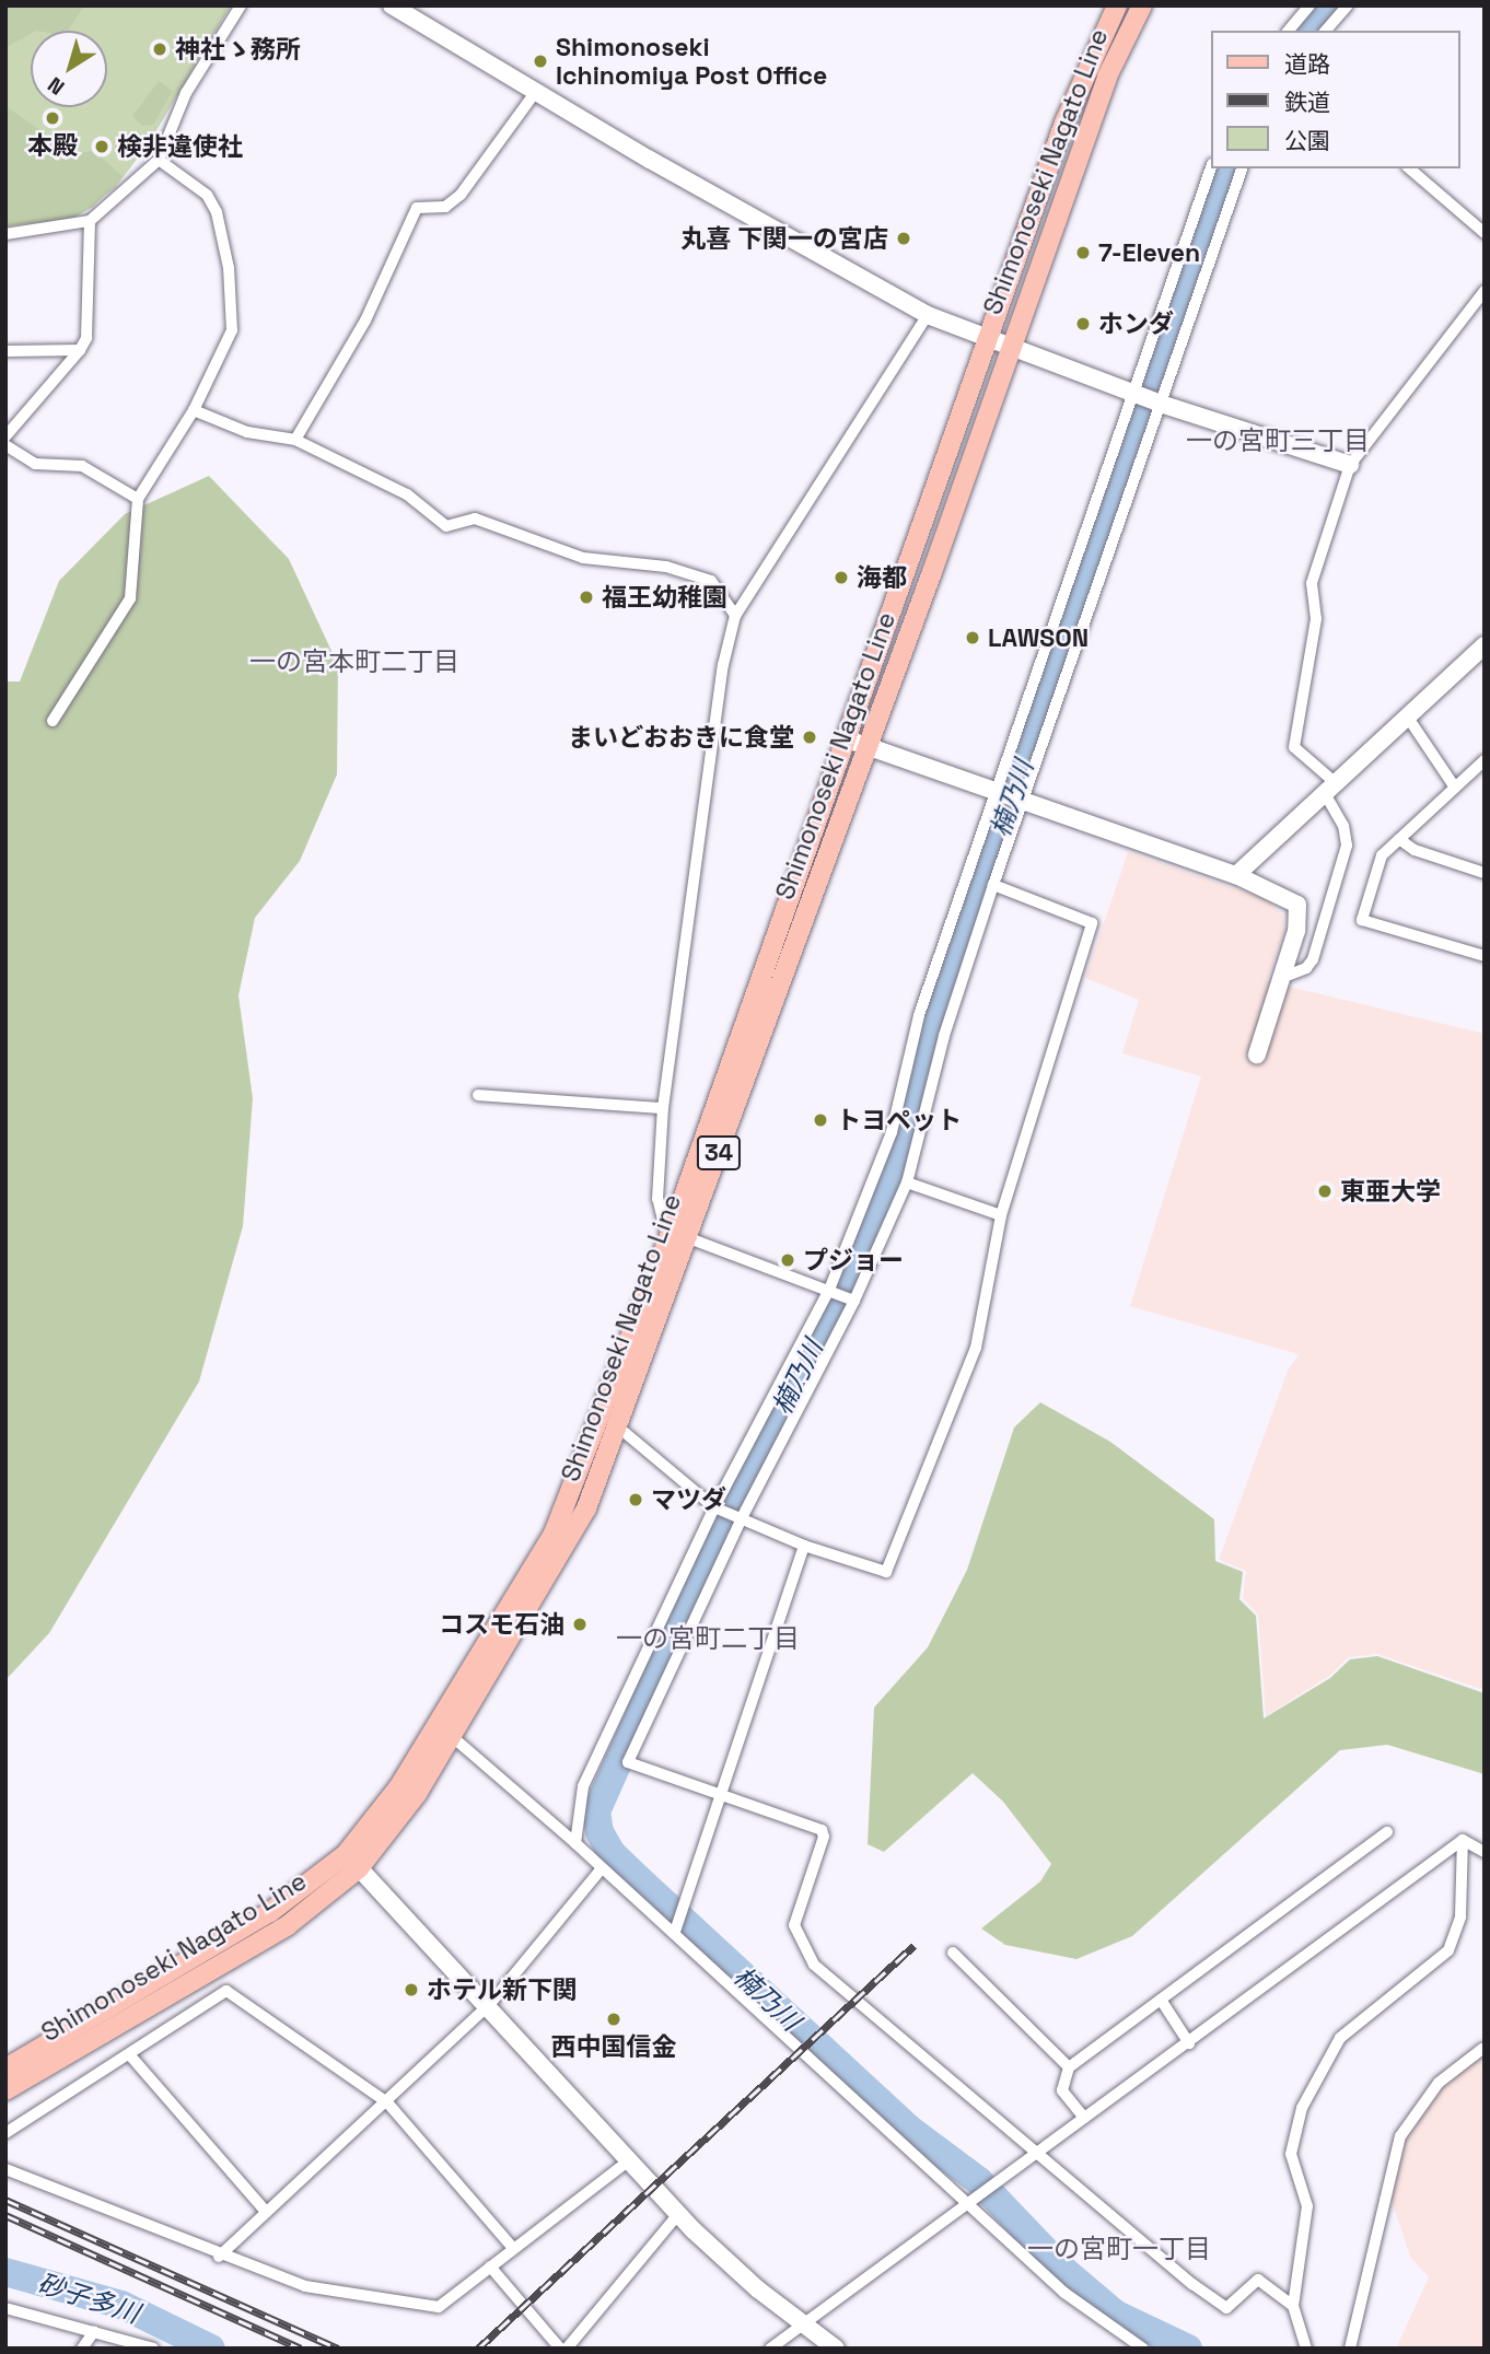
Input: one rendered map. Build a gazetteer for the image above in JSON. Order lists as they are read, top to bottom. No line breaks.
{"streets":{"main road":["Shimonoseki Nagato Line","34"]},"districts":["一の宮町三丁目","一の宮本町二丁目","一の宮町二丁目","一の宮町一丁目"],"water":["楠乃川","砂子多川"],"places":["神社ゝ務所","Shimonoseki Ichinomiya Post Office","本殿","検非違使社","丸喜 下関一の宮店","7-Eleven","ホンダ","海都","福王幼稚園","LAWSON","まいどおおきに食堂","トヨペット","東亜大学","プジョー","マツダ","コスモ石油","ホテル新下関","西中国信金"],"legend":["道路","鉄道","公園"],"north":"bottom left"}
